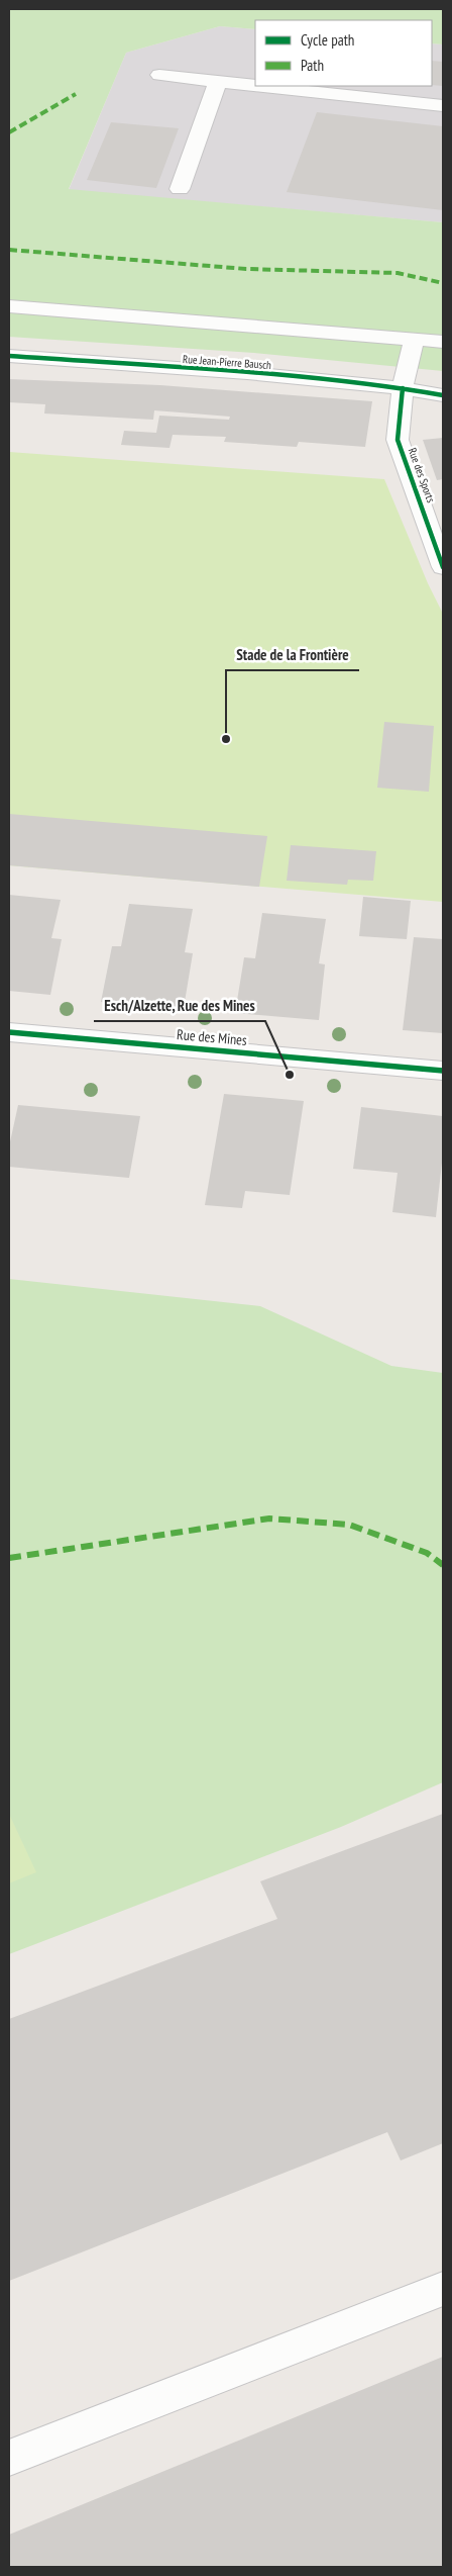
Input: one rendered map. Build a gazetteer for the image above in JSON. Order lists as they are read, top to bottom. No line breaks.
{"streets":{"street":["Rue Jean-Pierre Bausch","Rue des Sports","Rue des Mines"]},"crossings":[["Rue Jean-Pierre Bausch","Rue des Sports"]],"places":["Stade de la Frontière","Esch/Alzette, Rue des Mines"],"legend":["Cycle path","Path"]}
